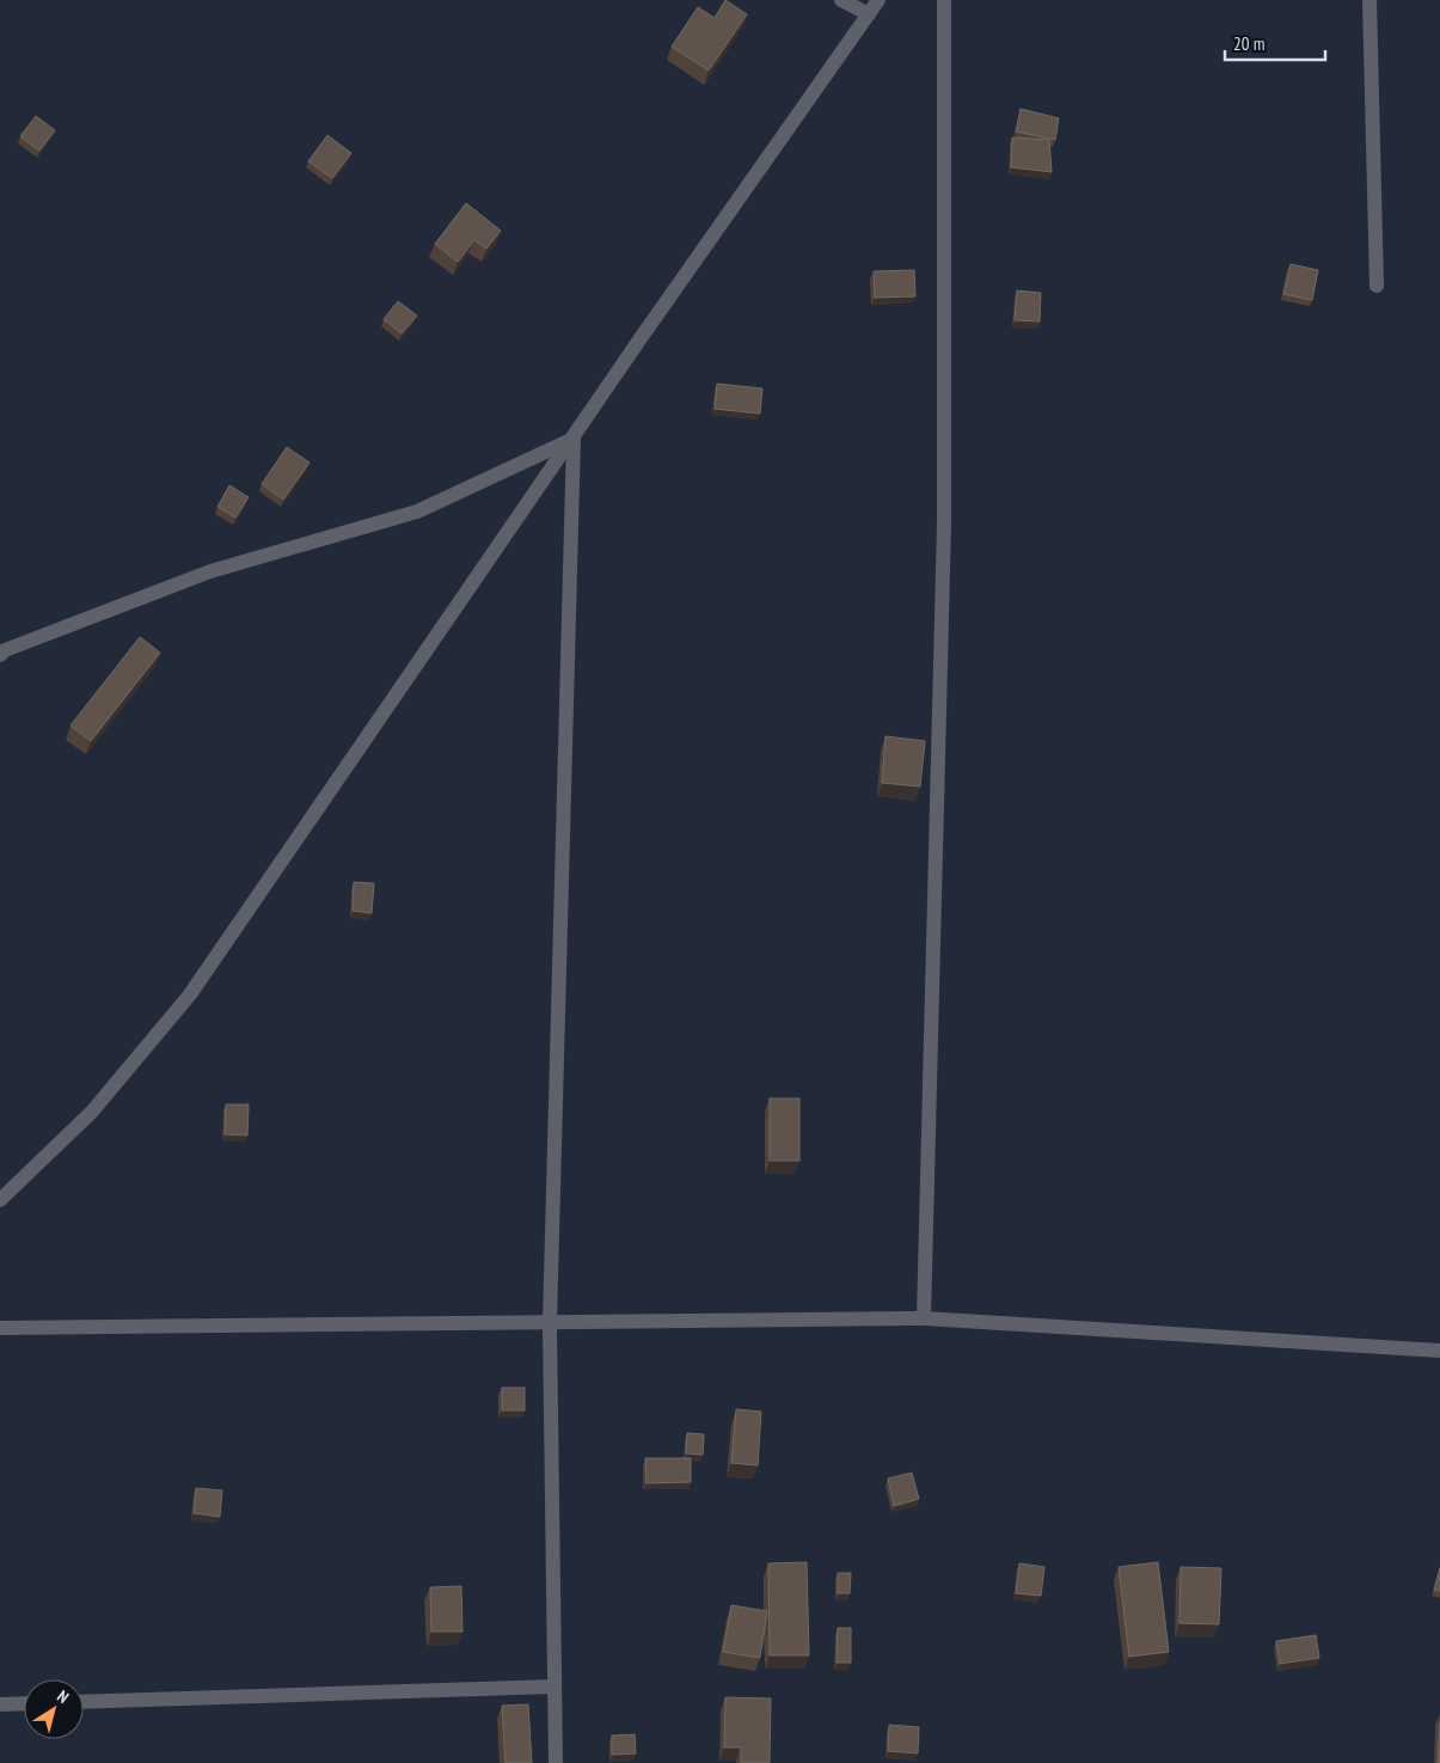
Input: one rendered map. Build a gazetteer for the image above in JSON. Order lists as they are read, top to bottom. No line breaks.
{"scale_bar":"20 m","north":"top right"}
